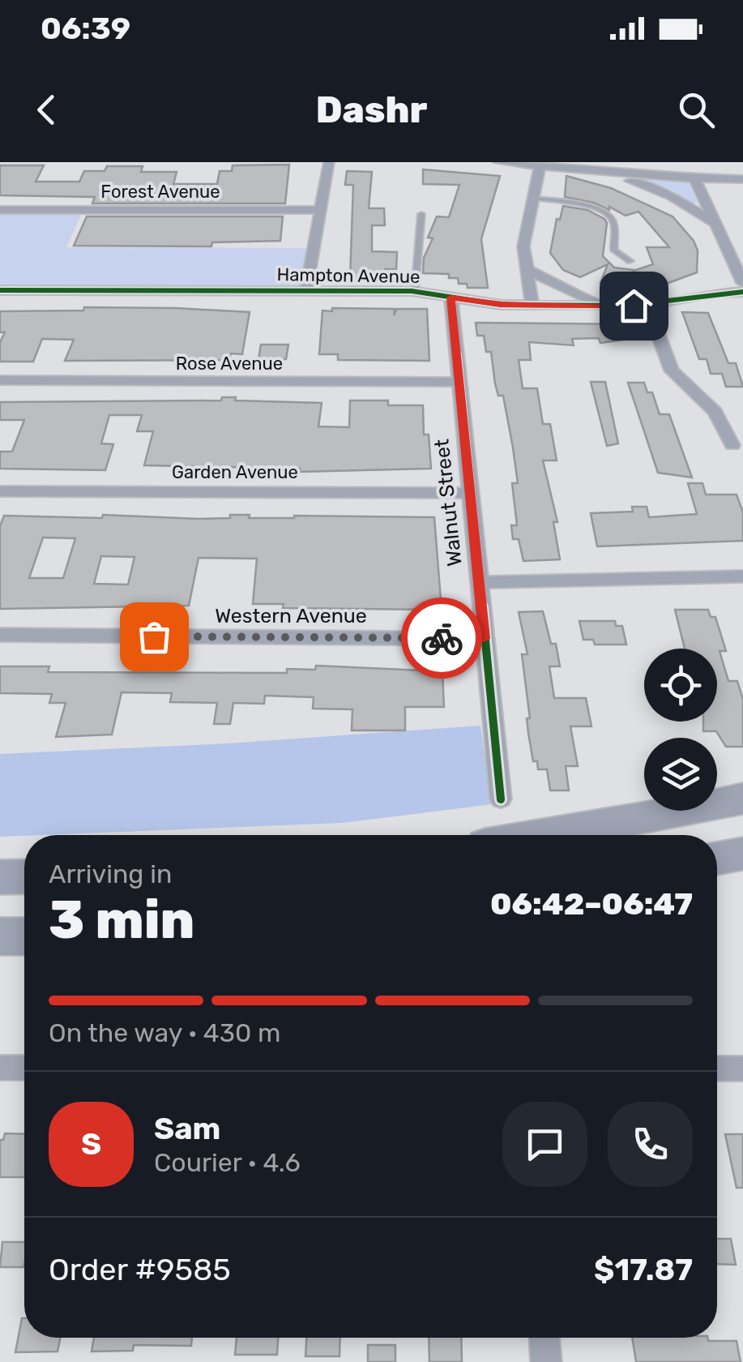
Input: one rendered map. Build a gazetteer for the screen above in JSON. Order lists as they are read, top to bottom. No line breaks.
{"streets":{"street":["Forest Avenue","Hampton Avenue","Rose Avenue","Garden Avenue","Walnut Street","Western Avenue"]},"crossings":[["Hampton Avenue","Walnut Street"],["Rose Avenue","Walnut Street"],["Garden Avenue","Walnut Street"],["Walnut Street","Western Avenue"]],"page":{"status":"06:39","header":"Dashr","heading":["3 min","Arriving in","06:42–06:47"],"panel":["Sam","Courier · 4.6","Order #9585","$17.87"],"bar":"On the way · 430 m","round":"S"}}
